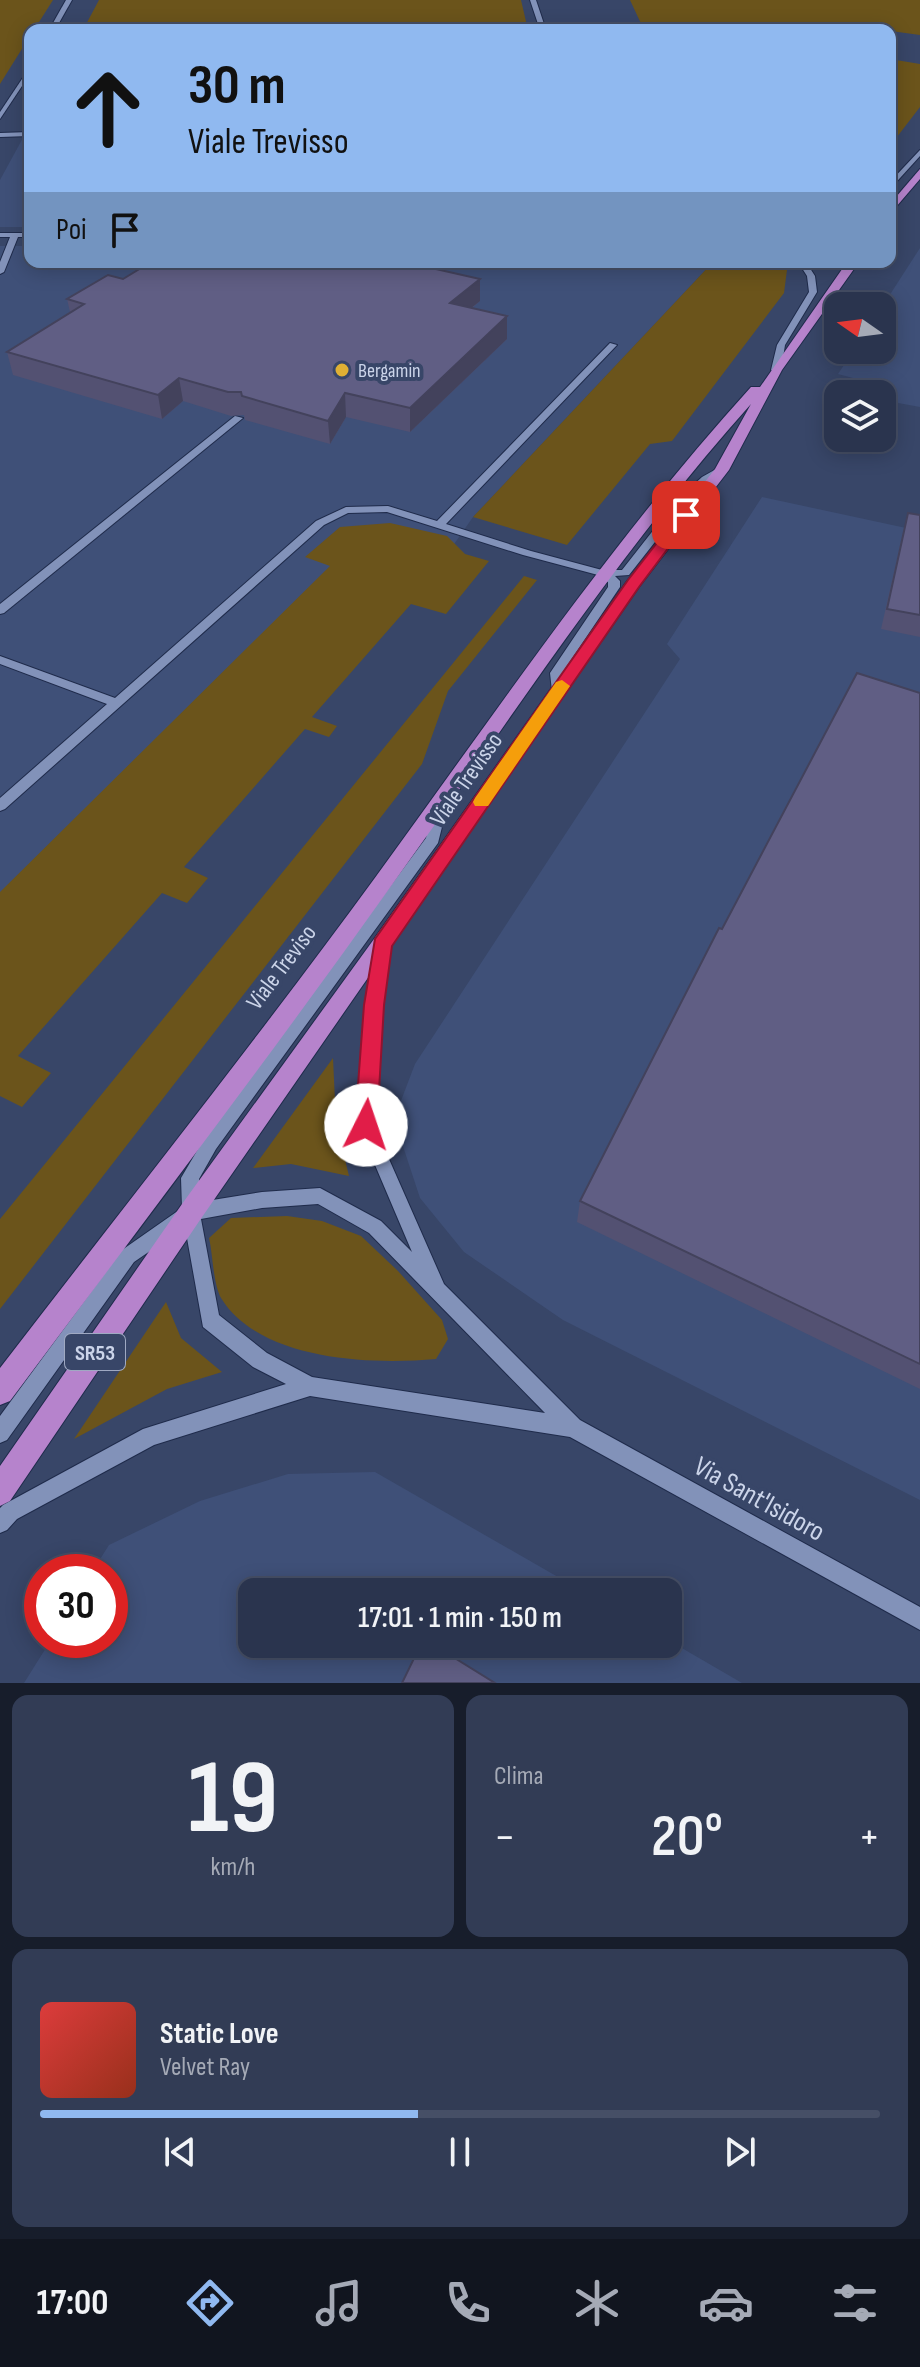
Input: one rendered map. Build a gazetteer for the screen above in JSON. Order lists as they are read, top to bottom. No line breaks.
{"streets":{"main road":["Viale Trevisso","Viale Treviso","SR53"],"street":["Via Sant'Isidoro"]},"crossings":[["Viale Trevisso","Viale Treviso"],["Viale Trevisso","SR53"],["Viale Treviso","SR53"]],"places":["Bergamin"],"north":"left","page":{"turn":["30 m","Viale Trevisso"],"then":"Poi","limit":"30","trip":"17:01 · 1 min · 150 m","tile":[["19","km/h"],"Clima"],"heat":["−","20°","+"],"song":["Static Love","Velvet Ray"],"tabs":"17:00"}}
